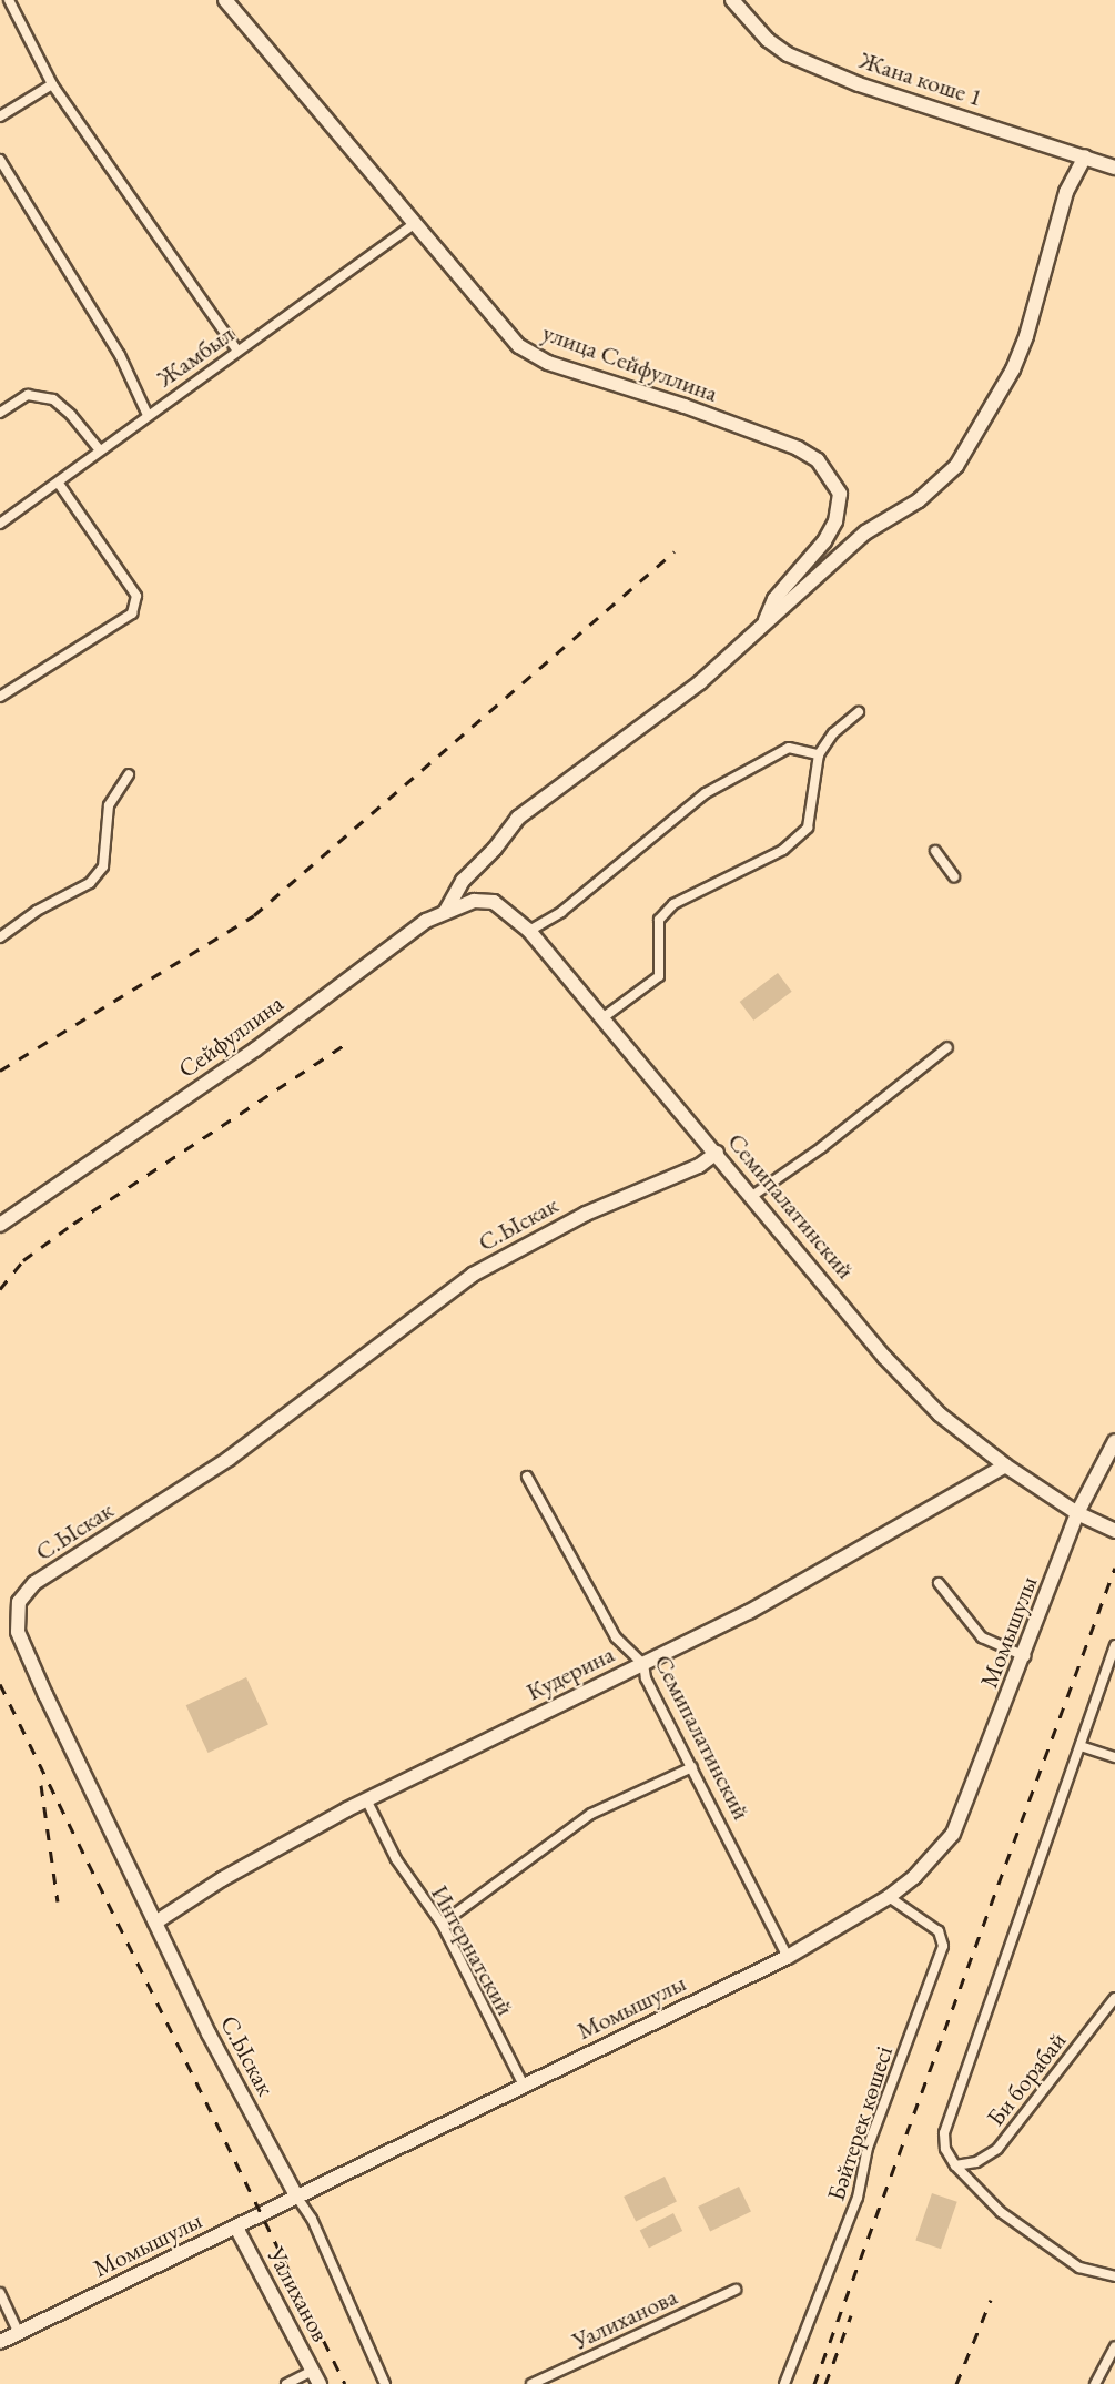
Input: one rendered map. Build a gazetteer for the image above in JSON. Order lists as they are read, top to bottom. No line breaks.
{"streets":{"street":["Жана коше 1","Жамбыл","улица Сейфуллина","Сейфуллина","Семипалатинский","С.Ыскак","Момышулы","Кудерина","Интернатский","Би борабай","Бәйтерек көшесі","Уалиханов","Уалиханова"]},"crossings":[["Жана коше 1","улица Сейфуллина"],["Жамбыл","улица Сейфуллина"],["улица Сейфуллина","Сейфуллина"],["Сейфуллина","Семипалатинский"],["Семипалатинский","С.Ыскак"],["Семипалатинский","Момышулы"],["Семипалатинский","Кудерина"],["С.Ыскак","Момышулы"],["С.Ыскак","Кудерина"],["Момышулы","Интернатский"],["Момышулы","Бәйтерек көшесі"],["Момышулы","Уалиханов"],["Кудерина","Интернатский"]]}
